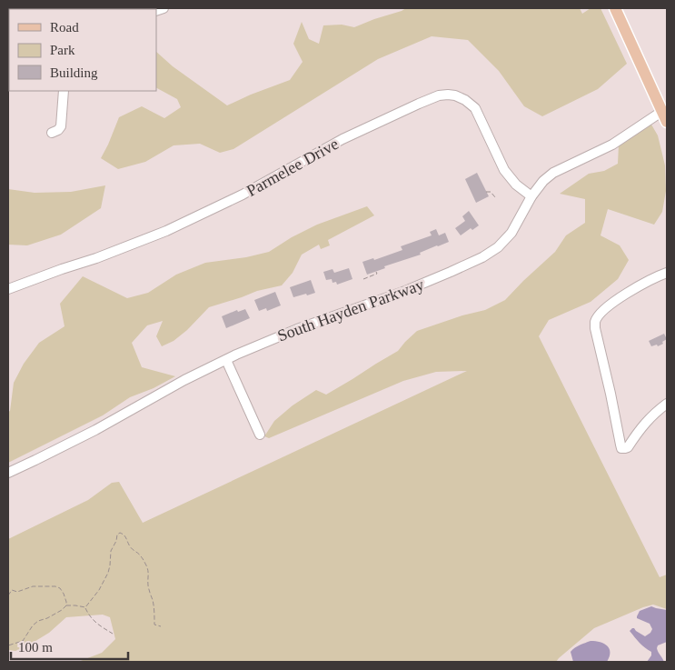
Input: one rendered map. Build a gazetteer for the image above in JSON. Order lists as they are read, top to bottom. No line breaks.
{"streets":{"street":["Parmelee Drive","South Hayden Parkway"]},"crossings":[["Parmelee Drive","South Hayden Parkway"]],"legend":["Road","Park","Building"],"scale_bar":"100 m"}
